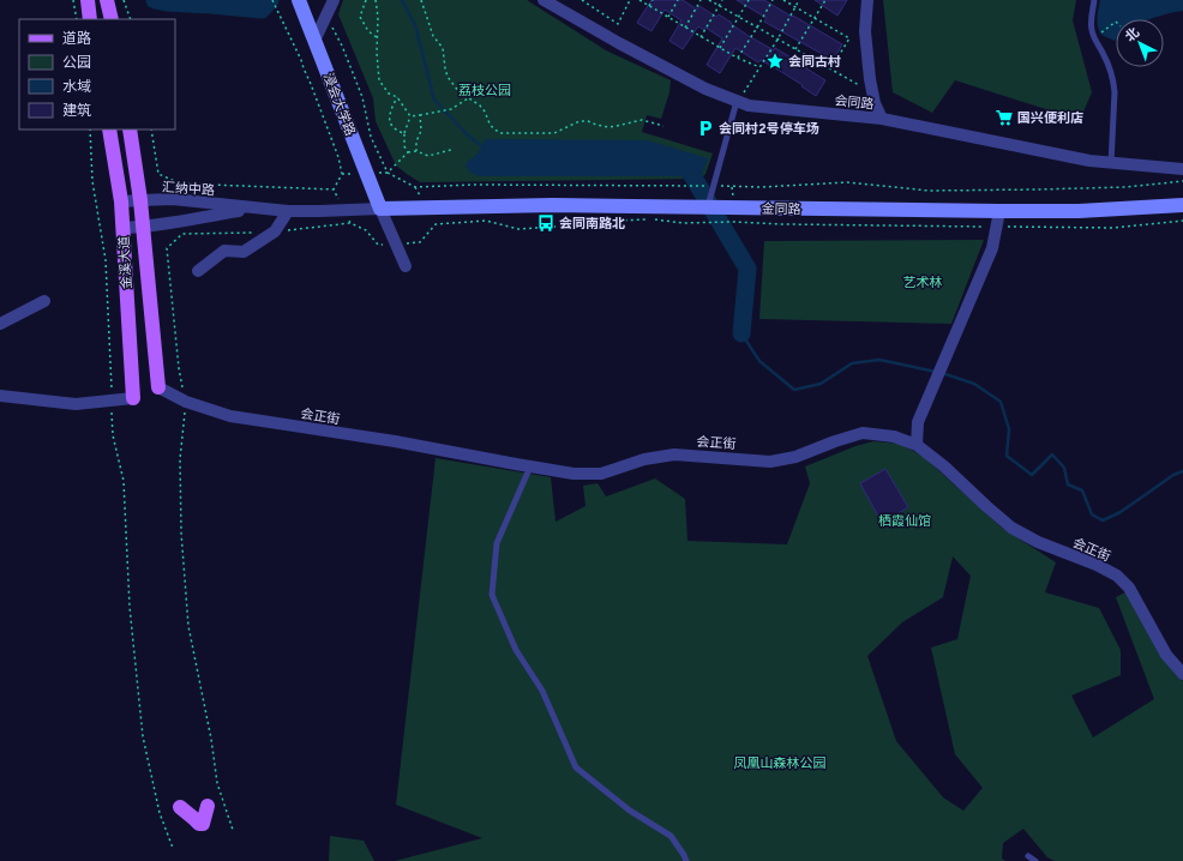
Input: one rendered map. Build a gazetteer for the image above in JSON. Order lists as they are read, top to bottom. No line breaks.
{"streets":{"main road":["金溪大道"],"street":["会同路","浸会大学路","汇纳中路","金同路","会正街"]},"crossings":[["浸会大学路","汇纳中路"],["浸会大学路","金同路"],["汇纳中路","金同路"],["汇纳中路","金溪大道"],["金溪大道","会正街"]],"parks":["荔枝公园","艺术林","栖霞仙馆","凤凰山森林公园"],"places":{"place":["会同古村"],"supermarket":["国兴便利店"],"parking":["会同村2号停车场"],"bus stop":["会同南路北"]},"legend":["道路","公园","水域","建筑"],"north":"top left"}
